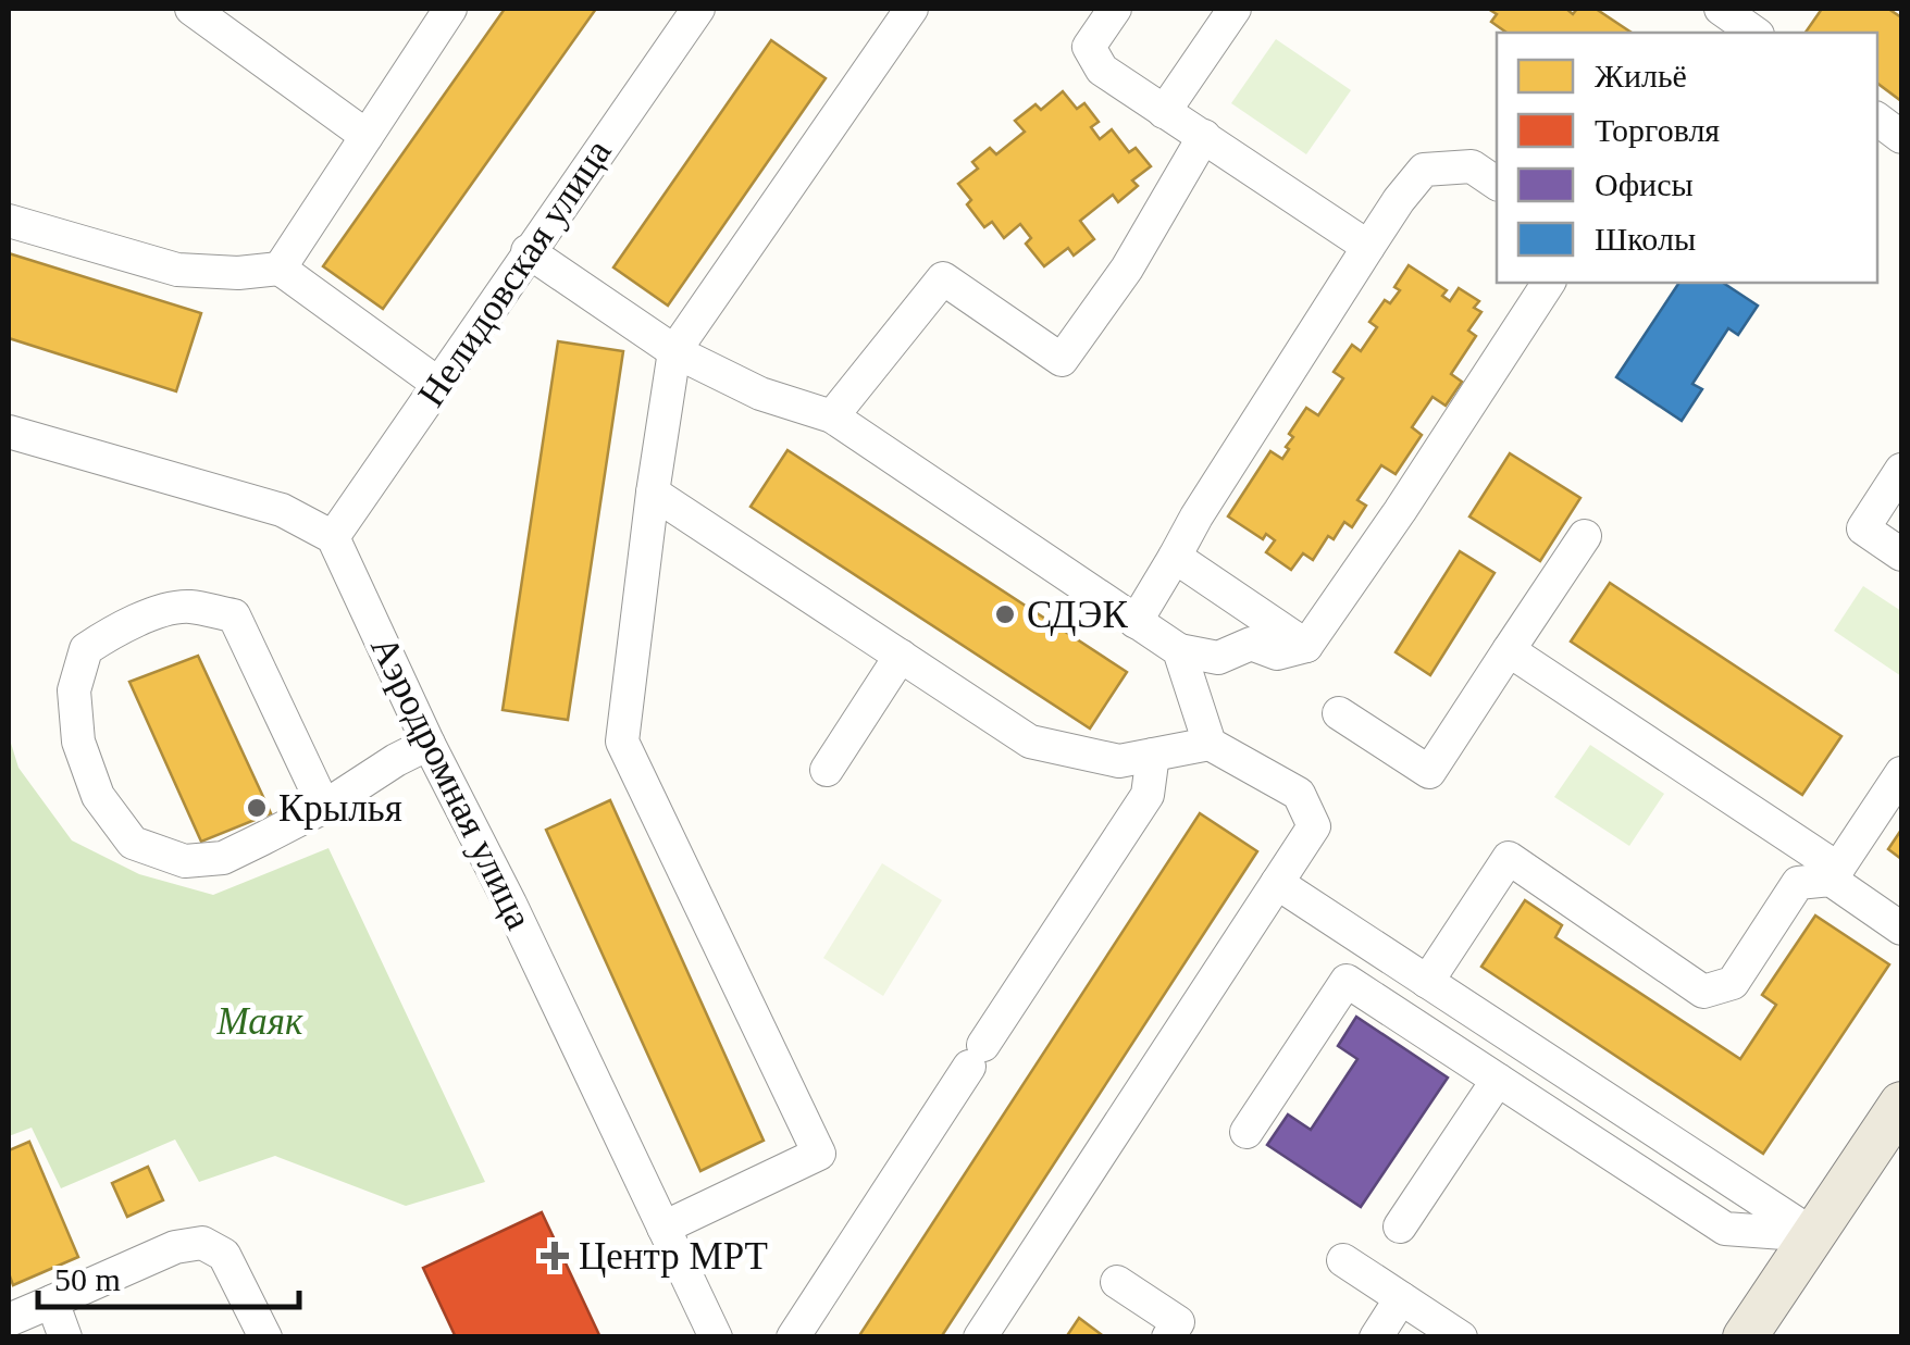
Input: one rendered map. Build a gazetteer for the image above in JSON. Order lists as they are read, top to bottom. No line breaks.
{"streets":{"street":["Нелидовская улица","Аэродромная улица"]},"crossings":[["Нелидовская улица","Аэродромная улица"]],"parks":["Маяк"],"places":{"other":["СДЭК","Крылья"],"health":["Центр МРТ"]},"legend":["Жильё","Торговля","Офисы","Школы"],"scale_bar":"50 m"}
